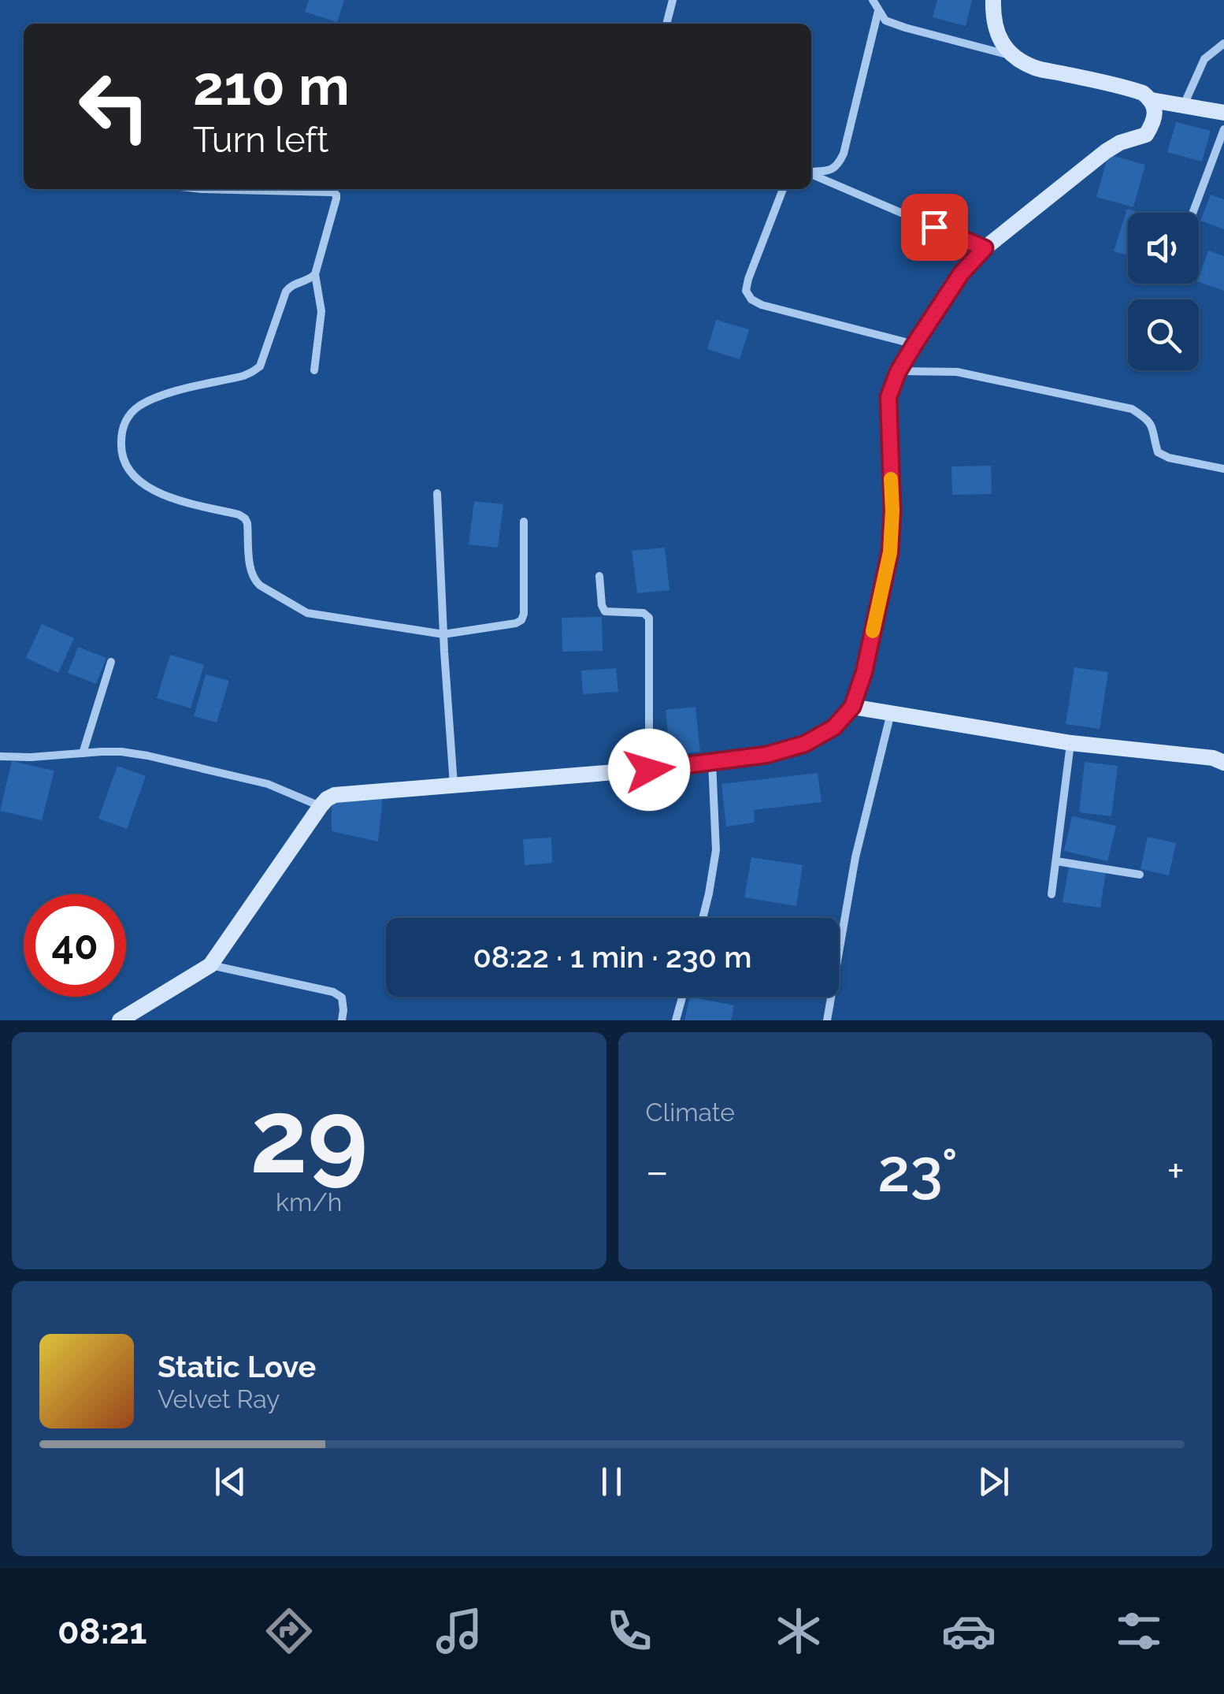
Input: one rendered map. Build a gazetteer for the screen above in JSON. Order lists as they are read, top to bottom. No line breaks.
{"page":{"turn":["210 m","Turn left"],"limit":"40","trip":"08:22 · 1 min · 230 m","tile":[["29","km/h"],"Climate"],"heat":["−","23°","+"],"song":["Static Love","Velvet Ray"],"tabs":"08:21"}}
